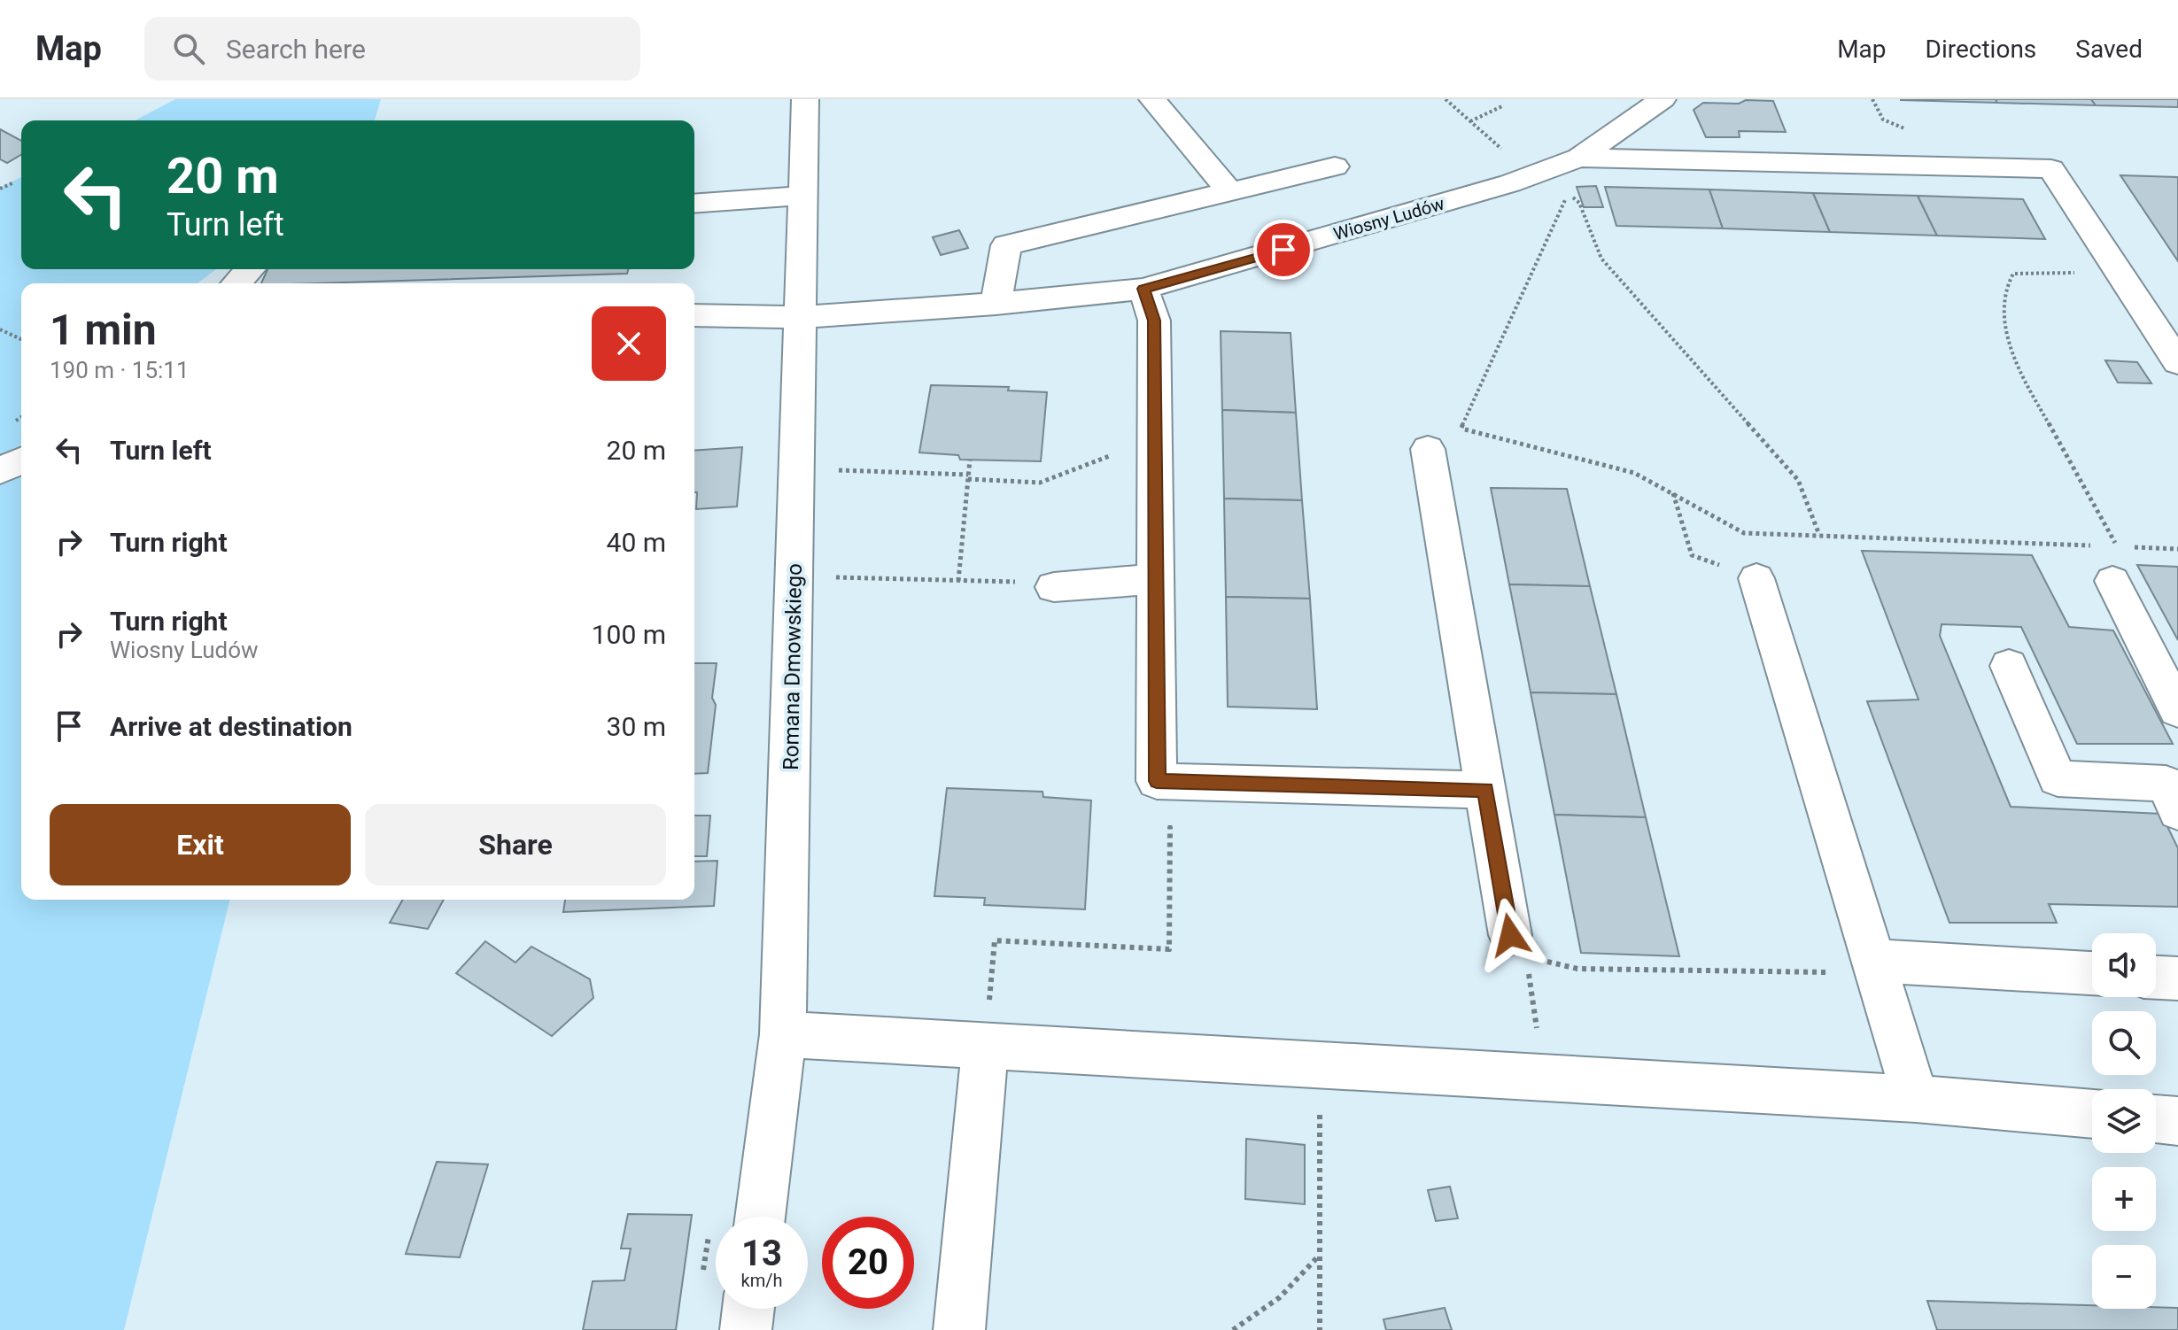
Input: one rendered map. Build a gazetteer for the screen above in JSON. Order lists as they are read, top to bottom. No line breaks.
{"streets":{"street":["Wiosny Ludów","Romana Dmowskiego"]},"crossings":[["Wiosny Ludów","Romana Dmowskiego"]],"page":{"header":"Map","search":"Search here","nav":["Map","Directions","Saved"],"turn":["20 m","Turn left"],"heading":["1 min","190 m · 15:11"],"list":[{"name":"Turn left","value":"20 m"},{"name":"Turn right","value":"40 m"},{"name":"Turn right","note":"Wiosny Ludów","value":"100 m"},{"name":"Arrive at destination","value":"30 m"}],"buttons":["Exit","Share"],"map_buttons":["+","−"],"speed":"13 km/h","limit":"20"}}
